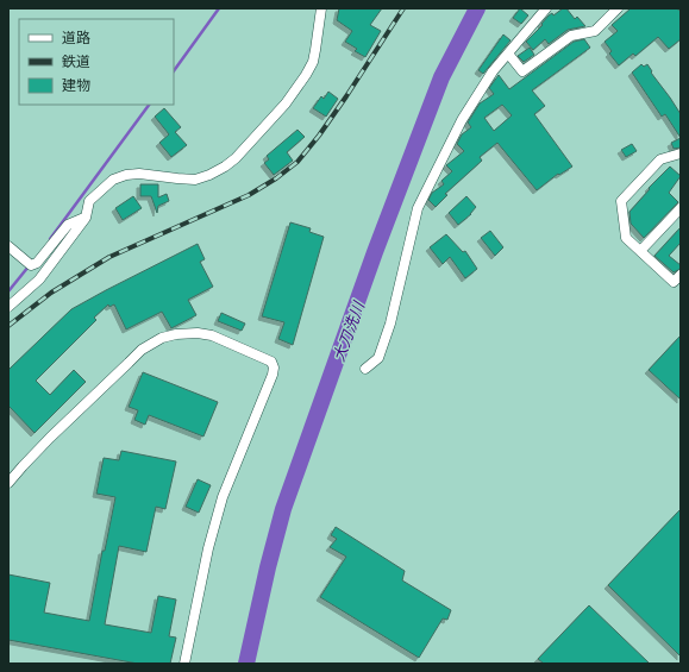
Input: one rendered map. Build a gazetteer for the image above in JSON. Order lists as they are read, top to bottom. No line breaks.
{"water":["大刀洗川"],"legend":["道路","鉄道","建物"]}
